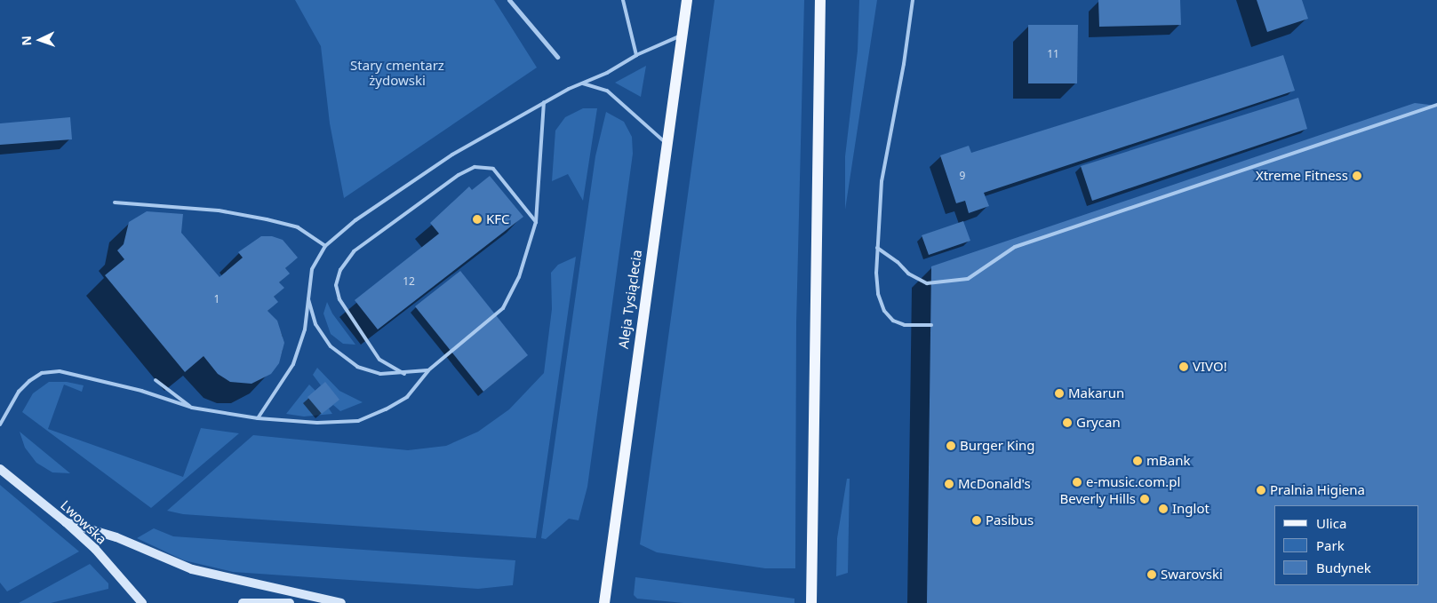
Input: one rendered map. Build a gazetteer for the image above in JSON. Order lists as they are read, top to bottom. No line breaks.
{"streets":{"main road":["Aleja Tysiąclecia","Lwowska"]},"parks":["Stary cmentarz żydowski"],"places":["Xtreme Fitness","KFC","VIVO!","Makarun","Grycan","Burger King","mBank","e-music.com.pl","McDonald's","Pralnia Higiena","Beverly Hills","Inglot","Pasibus","Swarovski"],"house_numbers":["11","9","12","1"],"legend":["Ulica","Park","Budynek"],"north":"left"}
